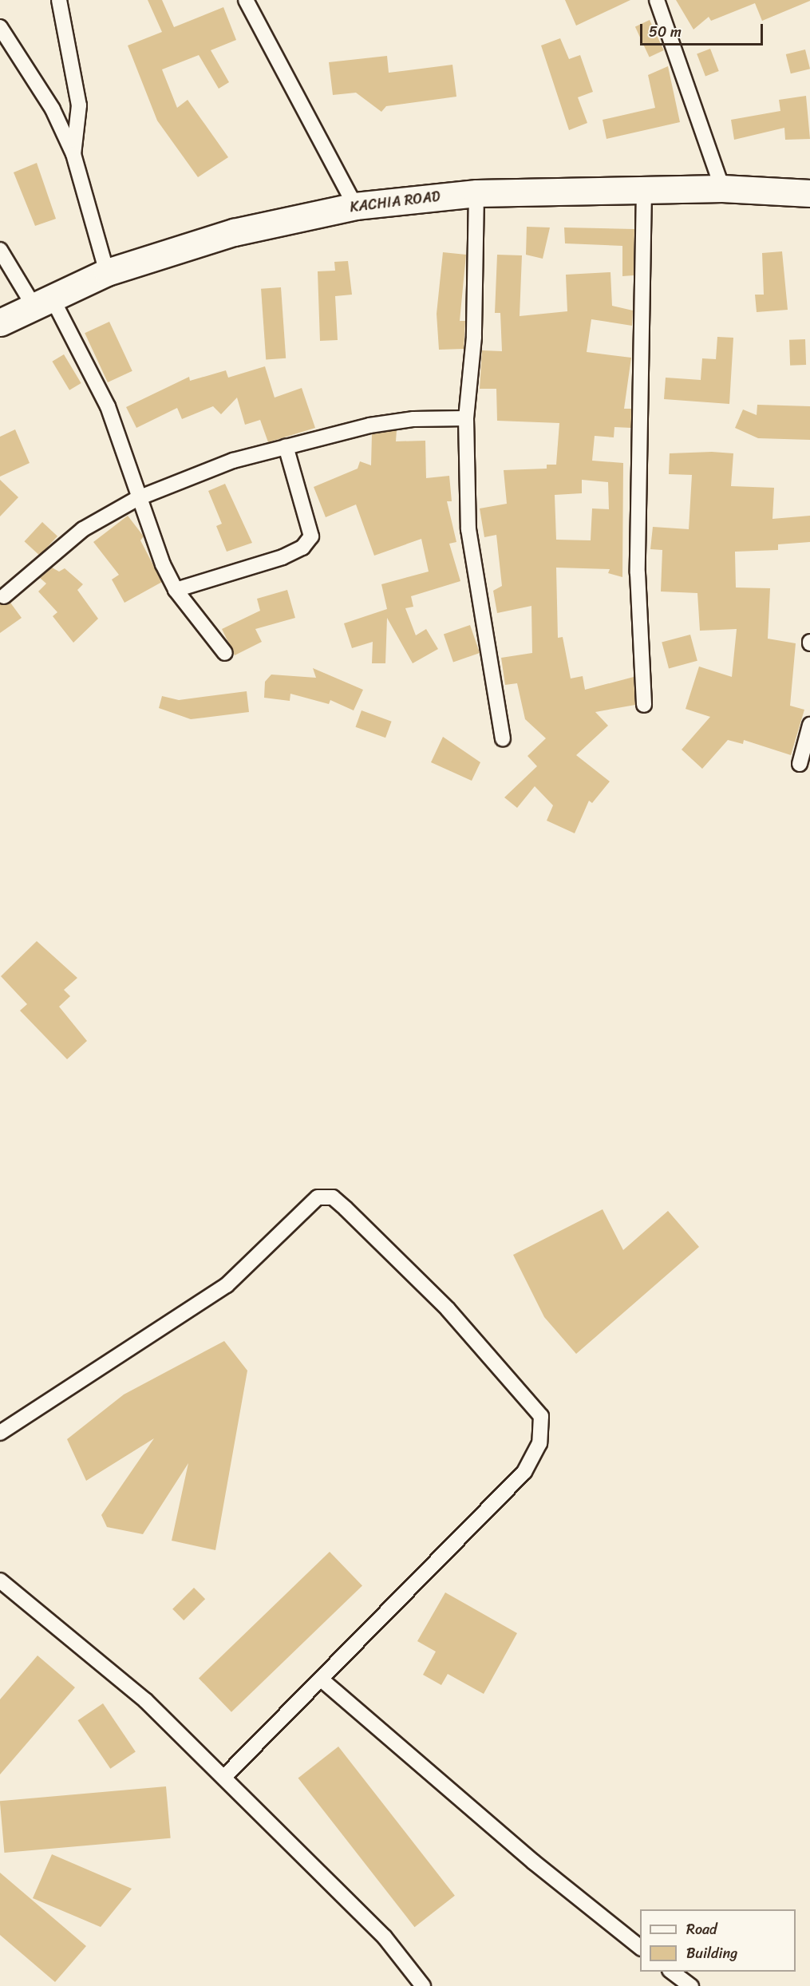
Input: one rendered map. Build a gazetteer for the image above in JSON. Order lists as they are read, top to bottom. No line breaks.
{"streets":{"highway":["KACHIA ROAD"]},"legend":["Road","Building"],"scale_bar":"50 m"}
